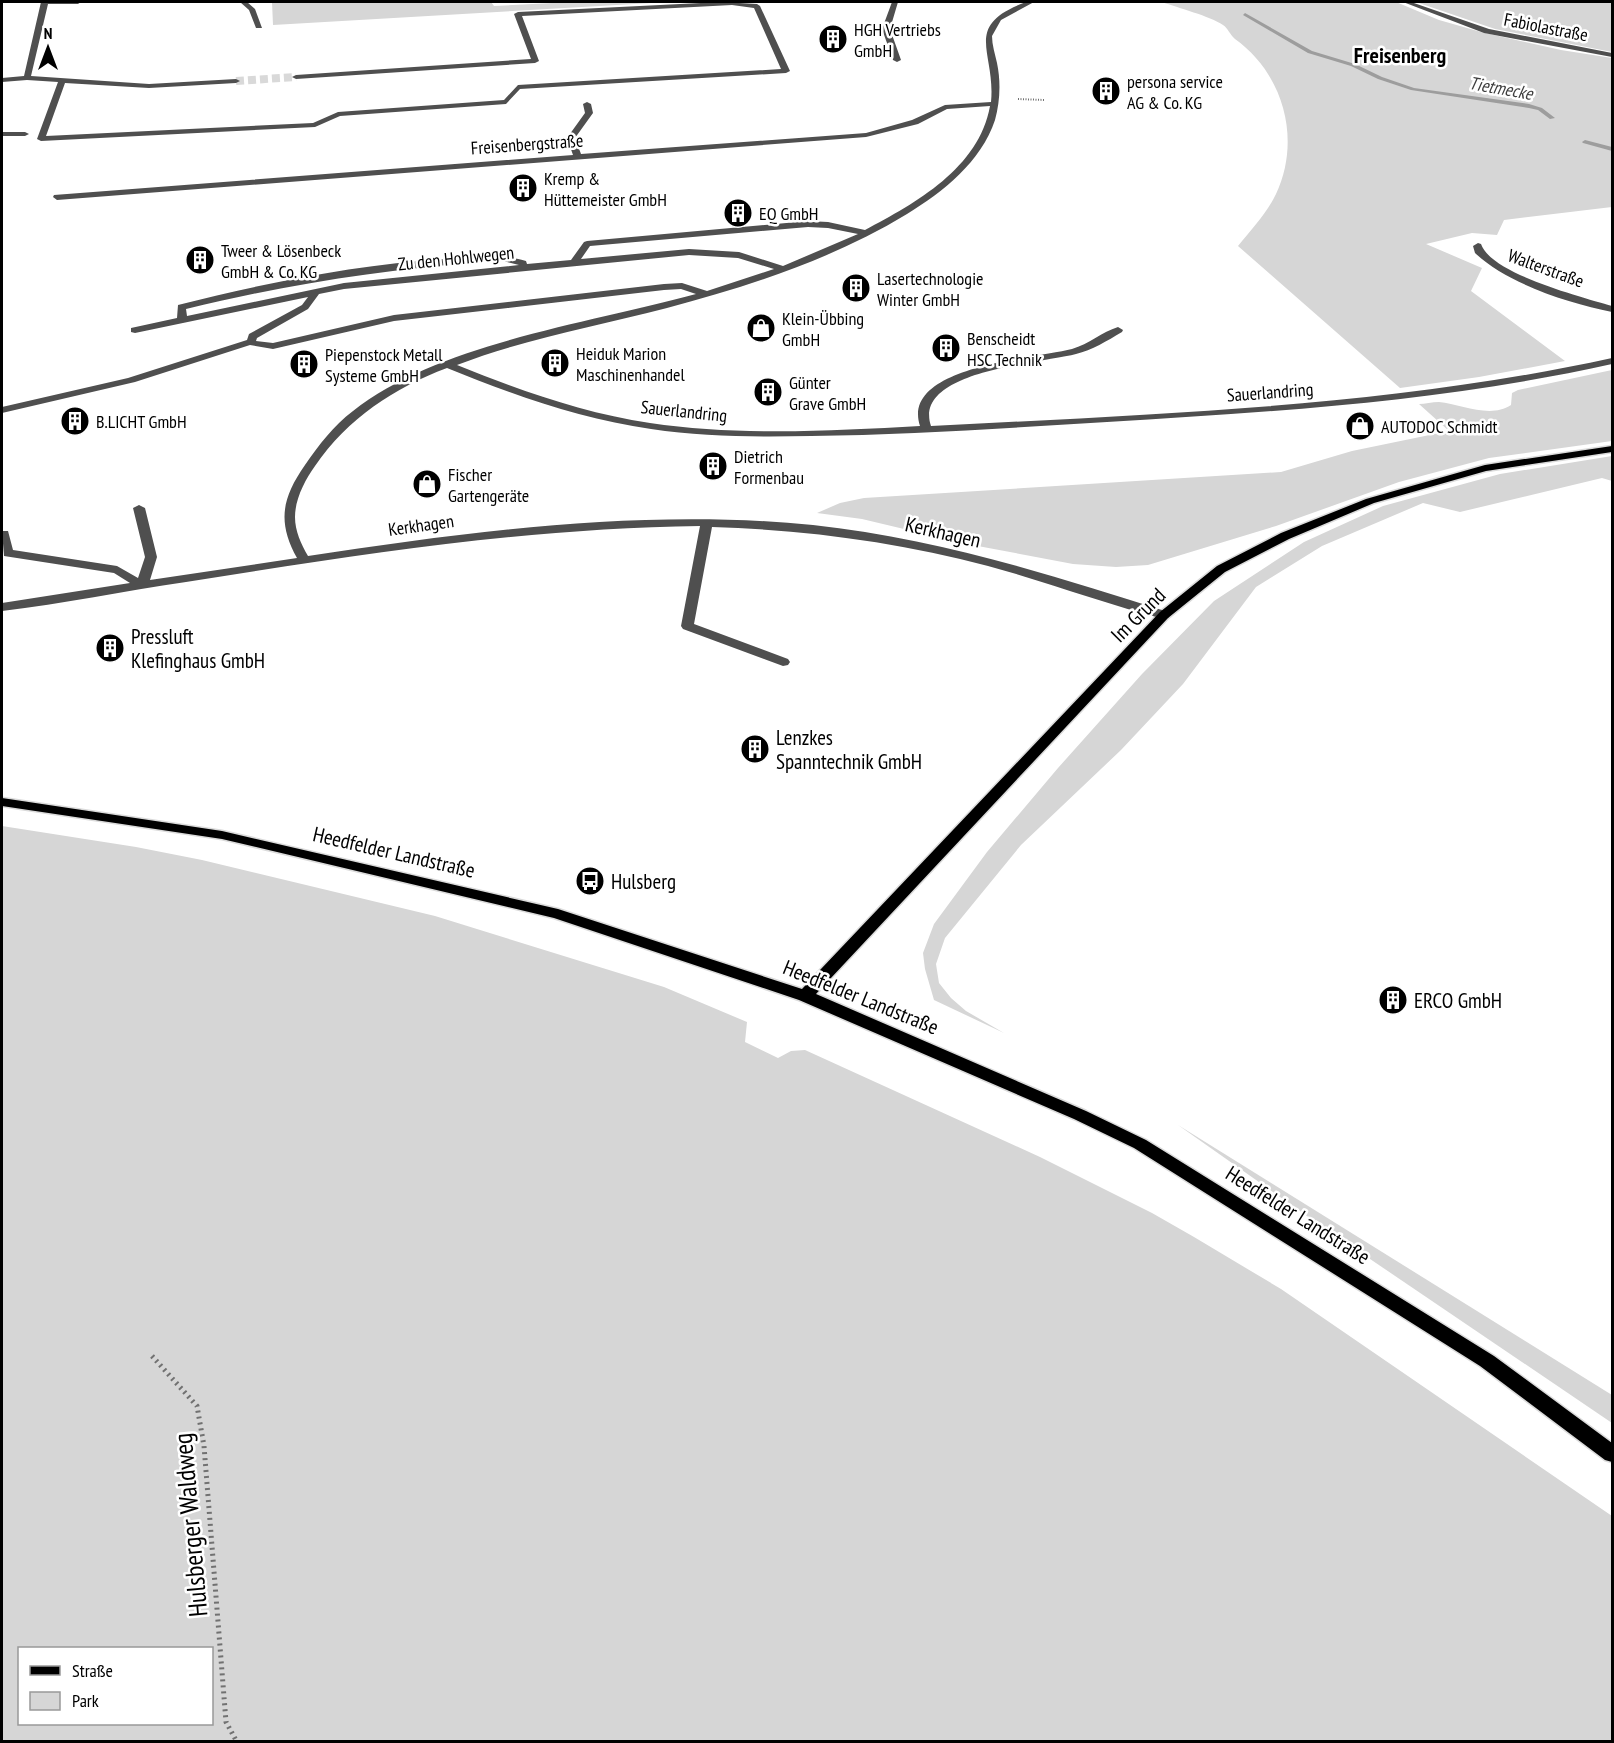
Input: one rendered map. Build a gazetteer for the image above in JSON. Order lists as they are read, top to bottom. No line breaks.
{"streets":{"main road":["Im Grund","Heedfelder Landstraße"],"street":["Fabiolastraße","Freisenbergstraße","Zu den Hohlwegen","Walterstraße","Sauerlandring","Kerkhagen"],"path":["Hulsberger Waldweg"]},"crossings":[["Kerkhagen","Im Grund"],["Im Grund","Heedfelder Landstraße"]],"districts":["Freisenberg"],"water":["Tietmecke"],"places":{"building":["HGH Vertriebs GmbH","persona service AG & Co. KG","Kremp & Hüttemeister GmbH","EQ GmbH","Tweer & Lösenbeck GmbH & Co. KG","Lasertechnologie Winter GmbH","Benscheidt HSC Technik","Heiduk Marion Maschinenhandel","Piepenstock Metall Systeme GmbH","Günter Grave GmbH","B.LICHT GmbH","Dietrich Formenbau","Pressluft Klefinghaus GmbH","Lenzkes Spanntechnik GmbH","ERCO GmbH"],"shop":["Klein-Übbing GmbH","AUTODOC Schmidt","Fischer Gartengeräte"],"bus stop":["Hulsberg"]},"legend":["Straße","Park"],"north":"top"}
